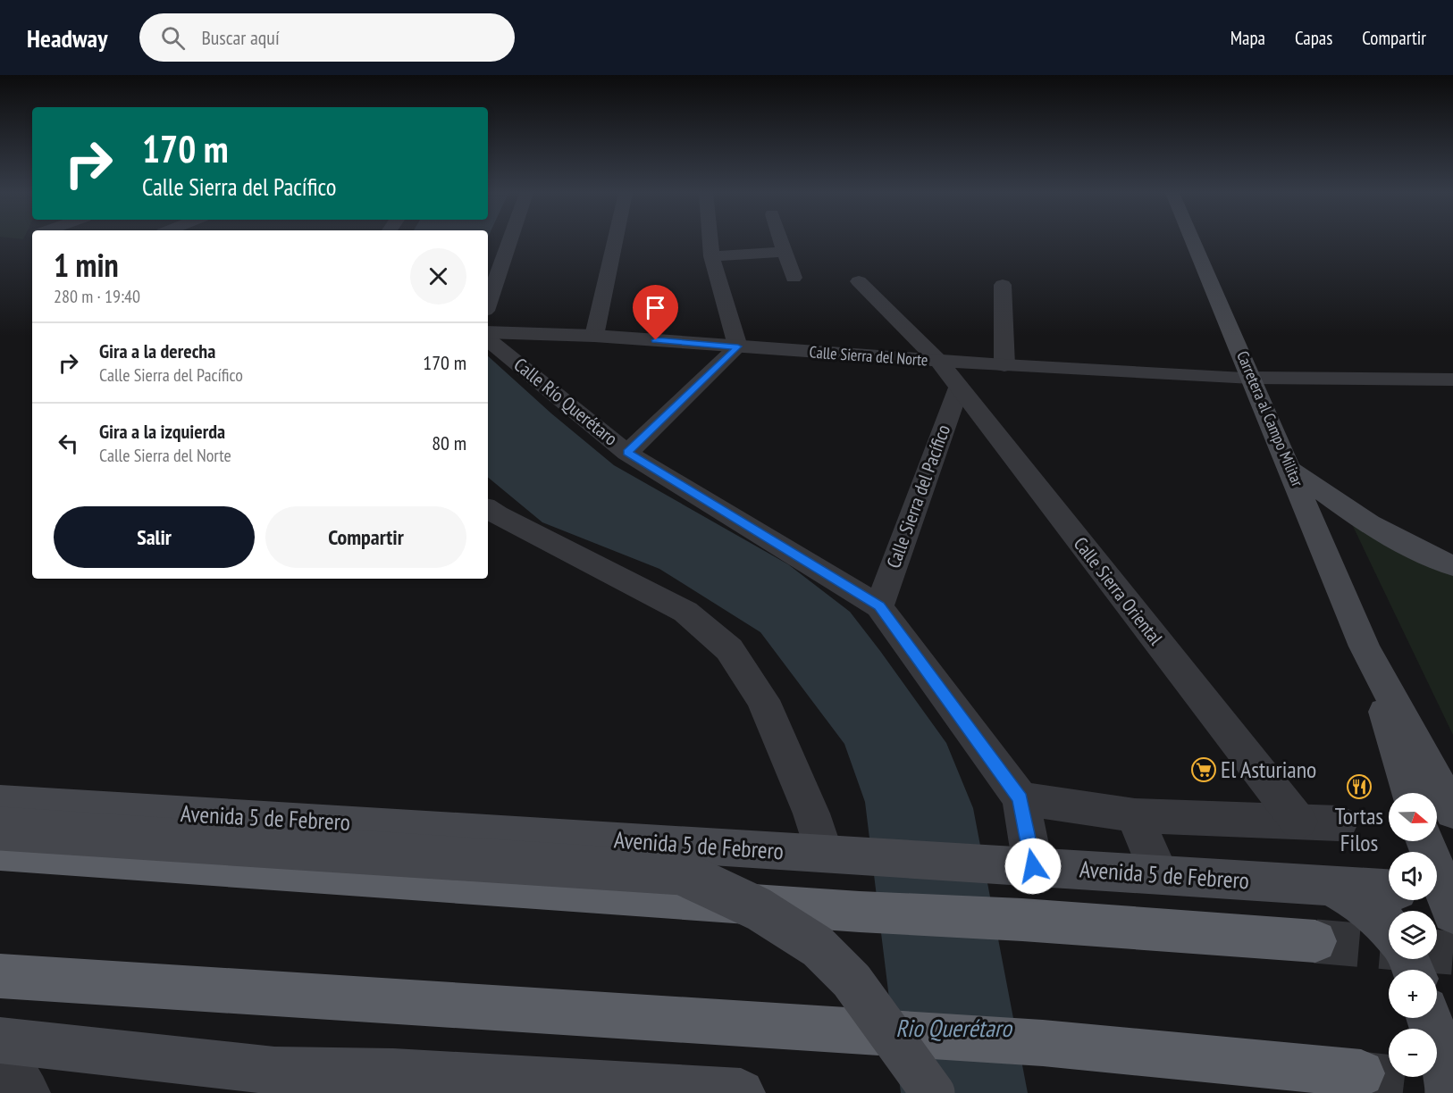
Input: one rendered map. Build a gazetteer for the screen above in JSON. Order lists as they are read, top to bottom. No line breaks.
{"streets":{"main road":["Carretera al Campo Militar","Avenida 5 de Febrero"],"street":["Calle Sierra del Norte","Calle Río Querétaro","Calle Sierra del Pacífico","Calle Sierra Oriental"]},"crossings":[["Calle Sierra del Norte","Carretera al Campo Militar"],["Calle Sierra del Norte","Calle Sierra Oriental"],["Calle Río Querétaro","Calle Sierra del Pacífico"],["Calle Río Querétaro","Avenida 5 de Febrero"],["Calle Sierra del Pacífico","Calle Sierra Oriental"]],"water":["Rio Querétaro"],"places":{"supermarket":["El Asturiano"],"restaurant":["Tortas Filos"]},"north":"right","page":{"header":"Headway","search":"Buscar aquí","nav":["Mapa","Capas","Compartir"],"turn":["170 m","Calle Sierra del Pacífico"],"heading":["1 min","280 m · 19:40"],"list":[{"name":"Gira a la derecha","note":"Calle Sierra del Pacífico","value":"170 m"},{"name":"Gira a la izquierda","note":"Calle Sierra del Norte","value":"80 m"}],"buttons":["Salir","Compartir"],"map_buttons":["+","−"]}}
